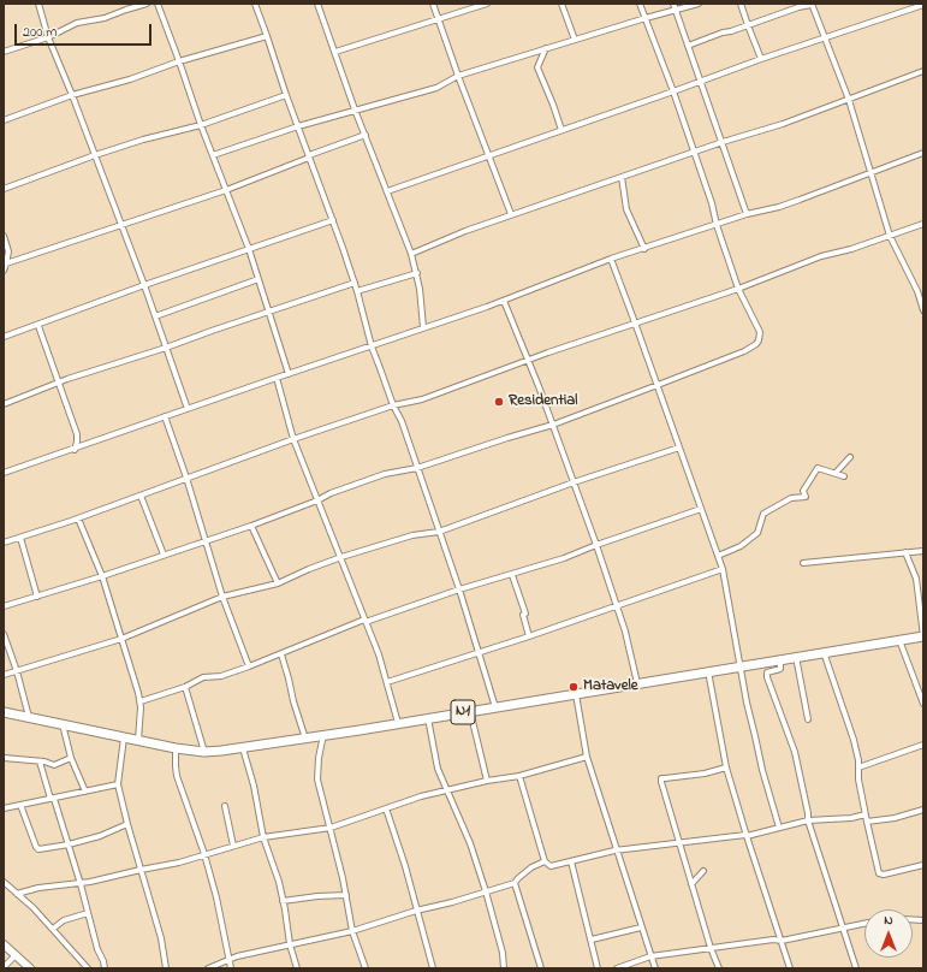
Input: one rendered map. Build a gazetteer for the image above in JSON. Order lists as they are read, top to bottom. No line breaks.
{"streets":{"highway":["N1"]},"places":["Residential","Matavele"],"scale_bar":"200 m","north":"top"}
